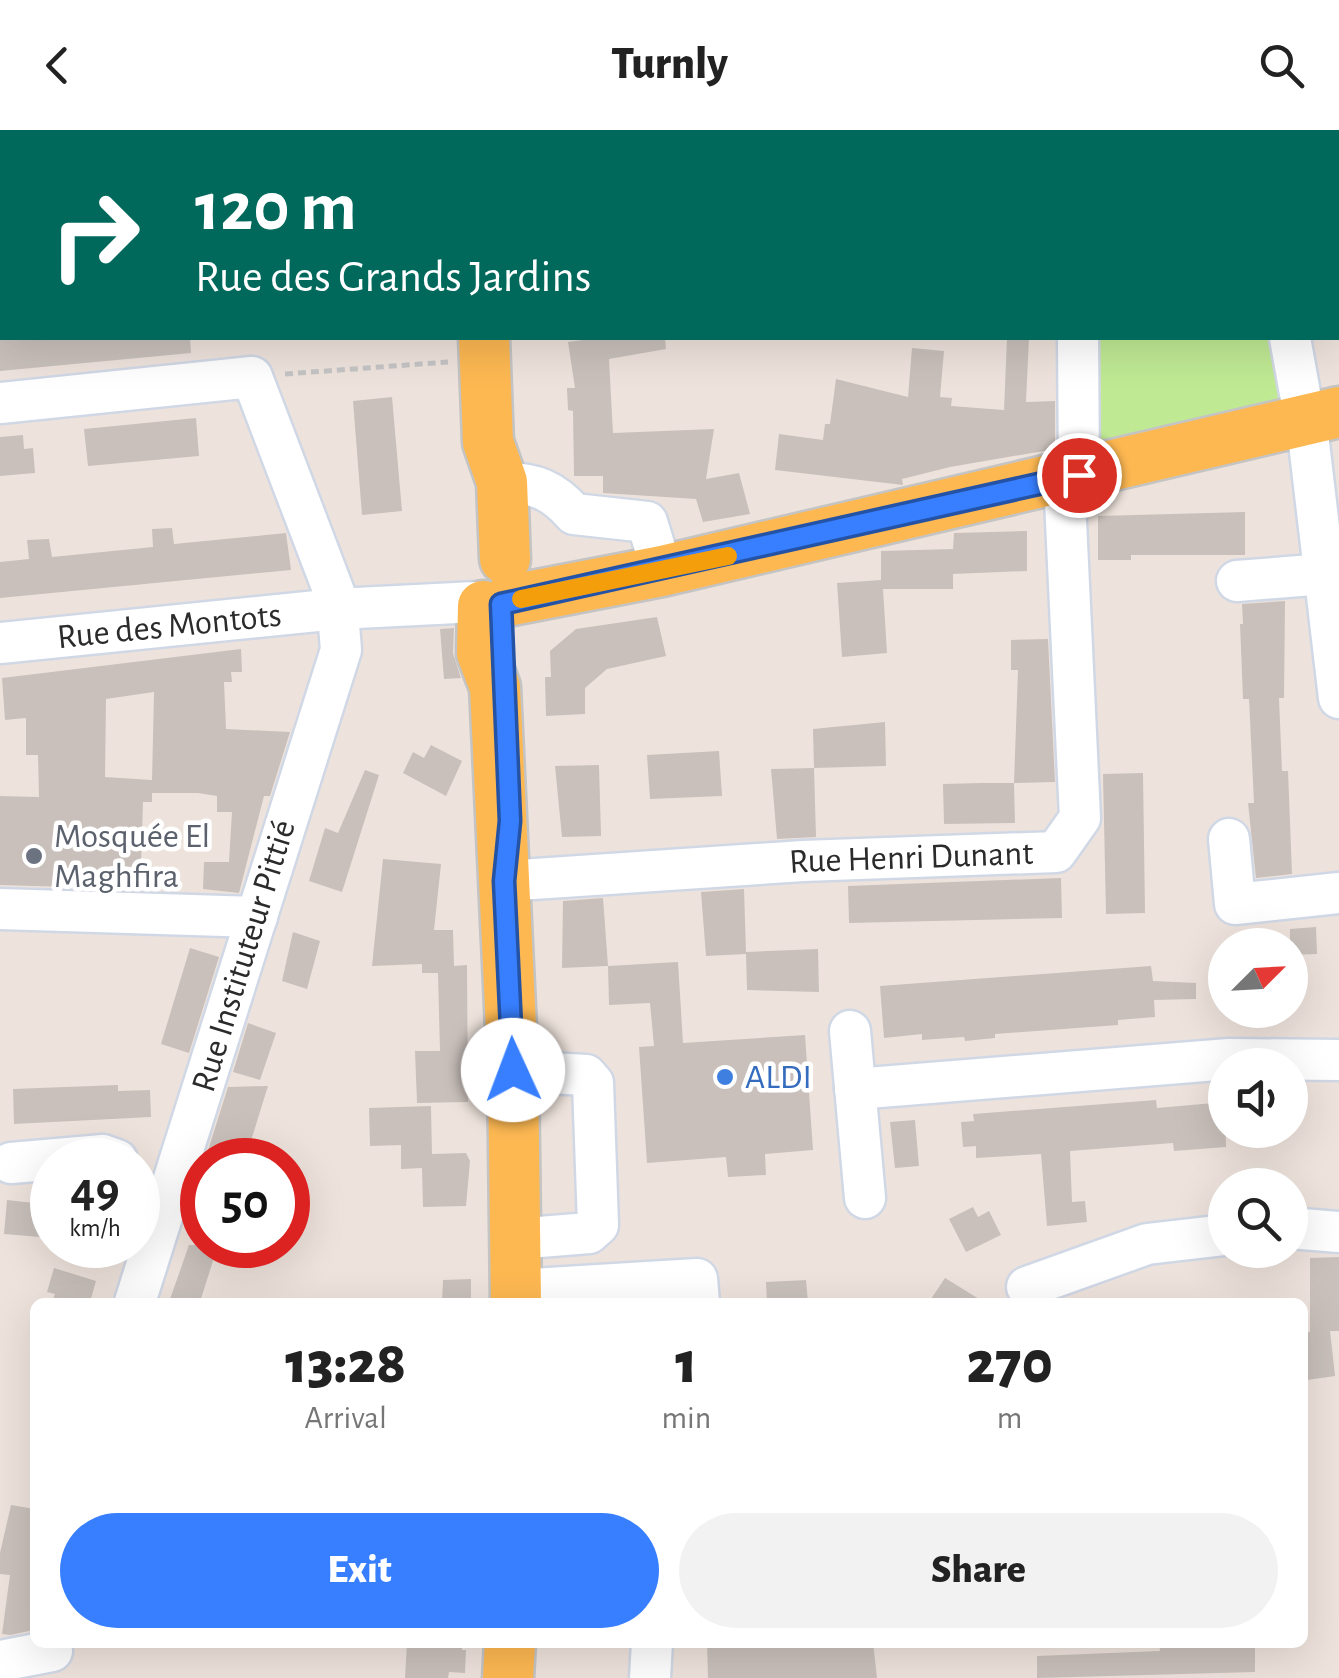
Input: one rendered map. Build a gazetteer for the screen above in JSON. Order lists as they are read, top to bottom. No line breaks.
{"streets":{"street":["Rue des Montots","Rue Henri Dunant","Rue Instituteur Pittié"]},"crossings":[["Rue des Montots","Rue Instituteur Pittié"]],"places":["Mosquée El Maghfira","ALDI"],"north":"top right","page":{"header":"Turnly","turn":["120 m","Rue des Grands Jardins"],"speed":"49 km/h","limit":"50","eta":["13:28","Arrival","1","min","270","m"],"buttons":["Exit","Share"]}}
